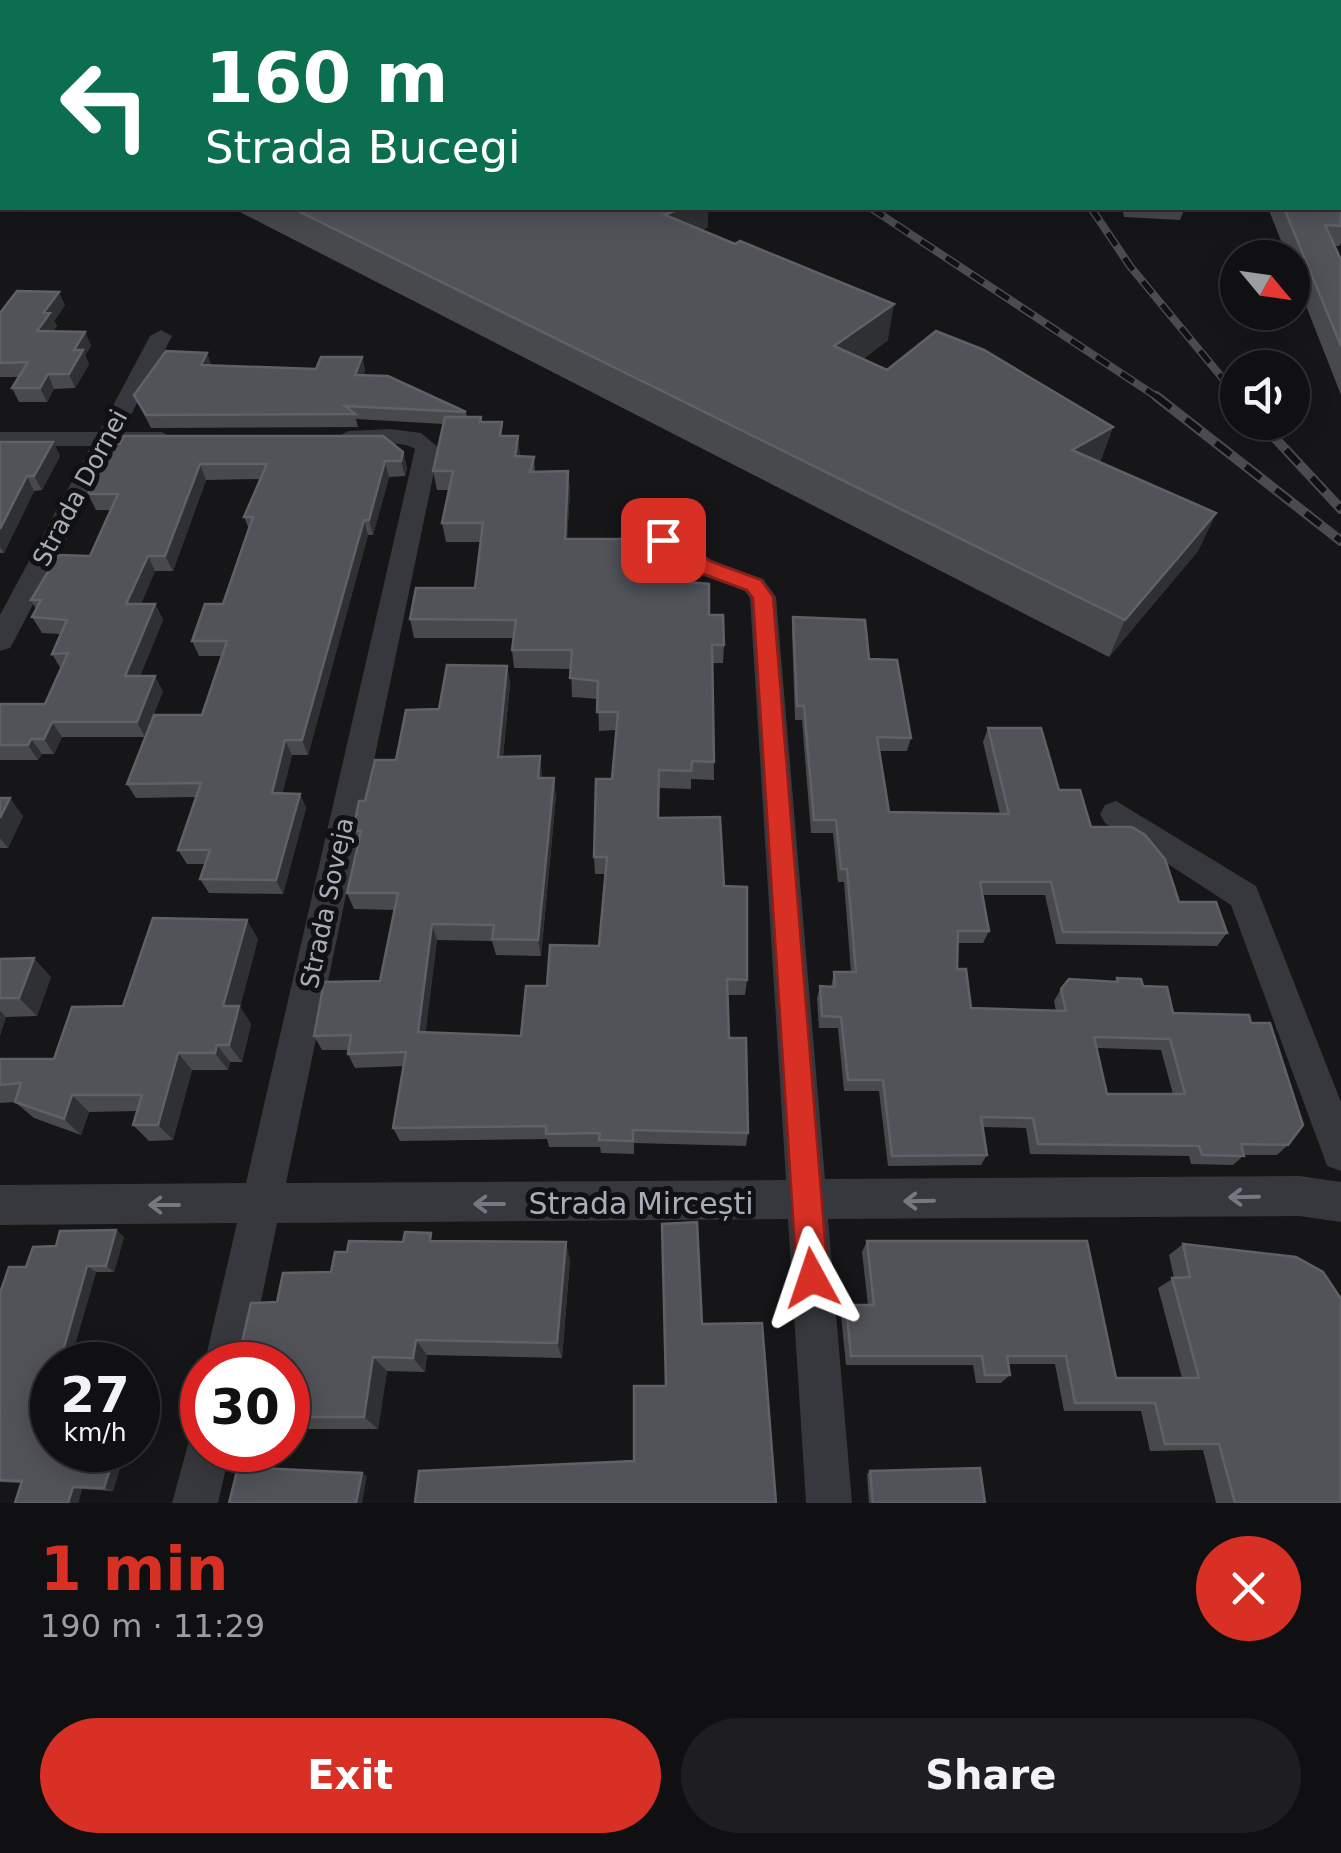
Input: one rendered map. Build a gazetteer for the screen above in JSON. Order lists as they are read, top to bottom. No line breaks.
{"streets":{"street":["Strada Dornei","Strada Soveja","Strada Mircești"]},"crossings":[["Strada Soveja","Strada Mircești"]],"one_way":["Strada Mircești"],"north":"bottom right","page":{"turn":["160 m","Strada Bucegi"],"speed":"27 km/h","limit":"30","heading":["1 min","190 m · 11:29"],"buttons":["Exit","Share"]}}
